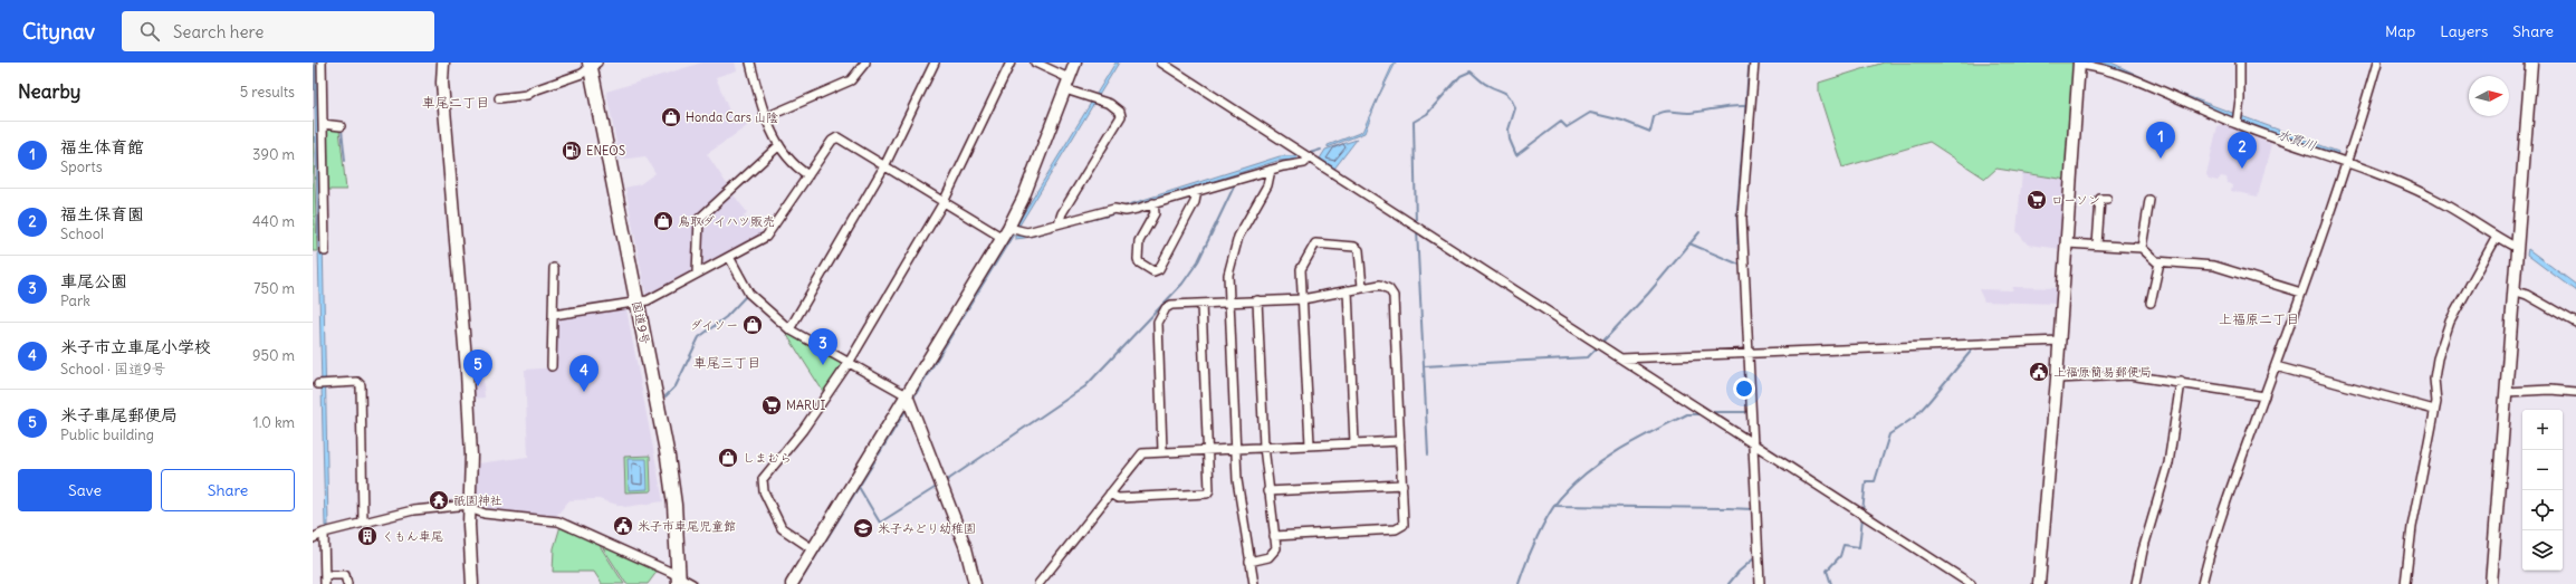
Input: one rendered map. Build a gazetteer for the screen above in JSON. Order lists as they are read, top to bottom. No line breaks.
{"streets":{"highway":["国道9号"]},"districts":["車尾二丁目","上福原二丁目","車尾三丁目"],"water":["水貫川"],"places":{"shop":["Honda Cars 山陰","鳥取ダイハツ販売","ダイソー","しまむら"],"fuel station":["ENEOS"],"supermarket":["ローソン","MARUI"],"public building":["上福原簡易郵便局","米子市車尾児童館"],"temple":["祇園神社"],"school or university":["米子みどり幼稚園"],"building":["くもん車尾"]},"north":"right","page":{"header":"Citynav","search":"Search here","nav":["Map","Layers","Share"],"heading":["Nearby","5 results"],"list":[{"mark":"1","name":"福生体育館","note":"Sports","value":"390 m"},{"mark":"2","name":"福生保育園","note":"School","value":"440 m"},{"mark":"3","name":"車尾公園","note":"Park","value":"750 m"},{"mark":"4","name":"米子市立車尾小学校","note":"School · 国道9号","value":"950 m"},{"mark":"5","name":"米子車尾郵便局","note":"Public building","value":"1.0 km"}],"pins":["1","2","3","5","4"],"map_buttons":["+","−"],"buttons":["Save","Share"]}}
